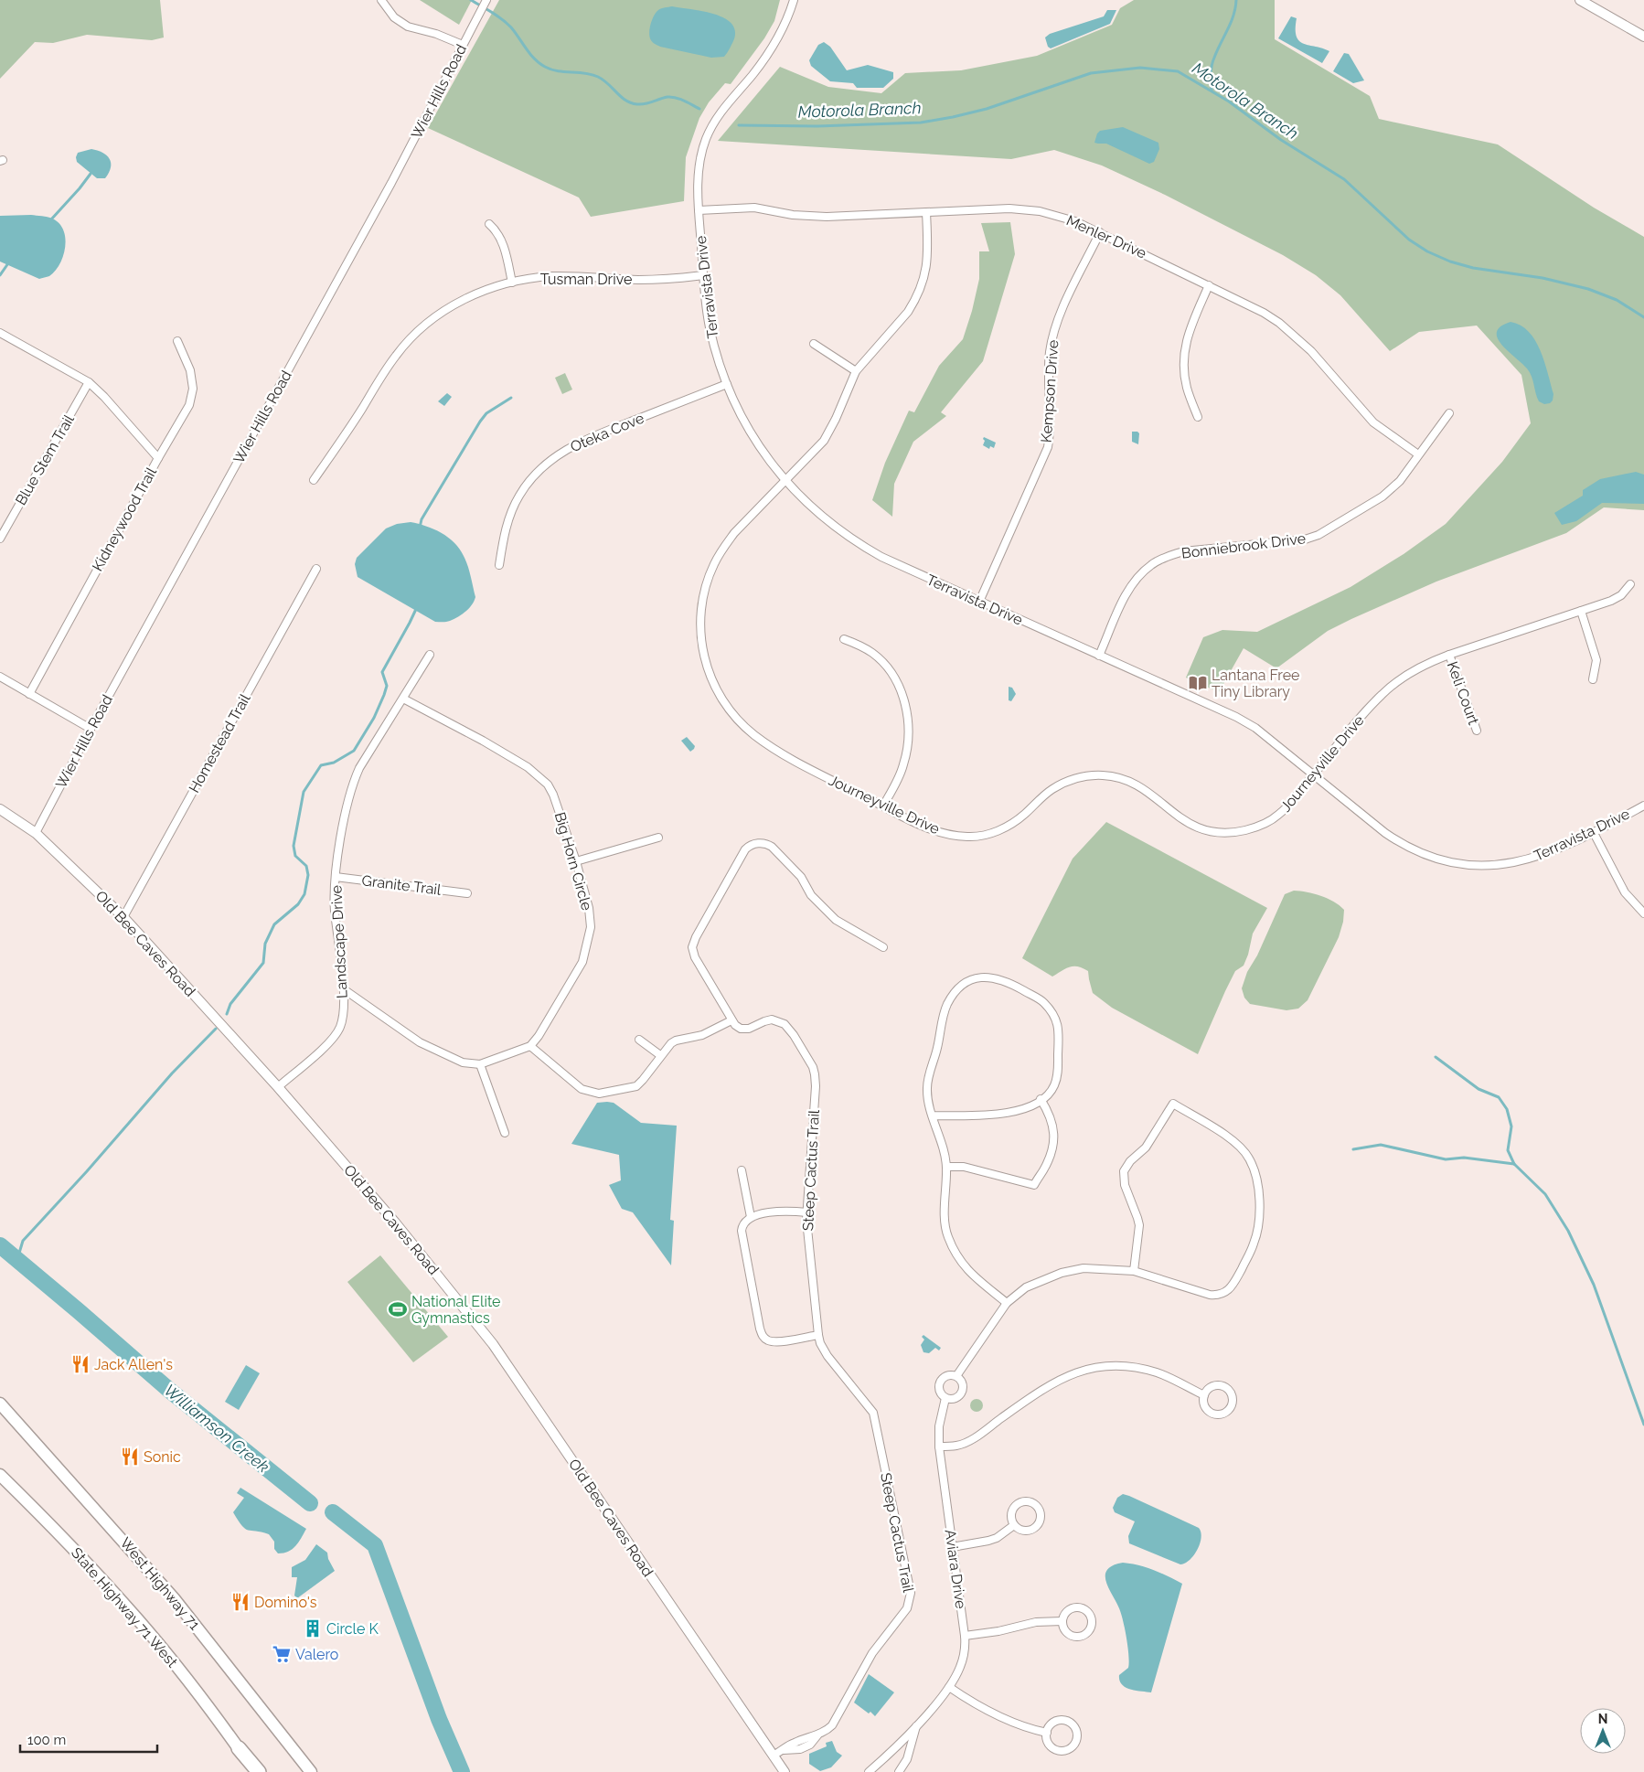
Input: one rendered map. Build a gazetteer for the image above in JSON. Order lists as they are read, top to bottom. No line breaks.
{"streets":{"main road":["West Highway 71","State Highway 71 West"],"street":["Wier Hills Road","Menler Drive","Tusman Drive","Terravista Drive","Kempson Drive","Oteka Cove","Blue Stem Trail","Kidneywood Trail","Bonniebrook Drive","Keli Court","Homestead Trail","Journeyville Drive","Big Horn Circle","Granite Trail","Landscape Drive","Old Bee Caves Road","Steep Cactus Trail","Aviara Drive"]},"crossings":[["Wier Hills Road","Old Bee Caves Road"],["Menler Drive","Terravista Drive"],["Menler Drive","Kempson Drive"],["Menler Drive","Bonniebrook Drive"],["Menler Drive","Journeyville Drive"],["Tusman Drive","Terravista Drive"],["Terravista Drive","Kempson Drive"],["Terravista Drive","Oteka Cove"],["Terravista Drive","Bonniebrook Drive"],["Terravista Drive","Journeyville Drive"],["Keli Court","Journeyville Drive"],["Homestead Trail","Old Bee Caves Road"],["Big Horn Circle","Landscape Drive"],["Granite Trail","Landscape Drive"],["Landscape Drive","Old Bee Caves Road"],["Old Bee Caves Road","Steep Cactus Trail"]],"water":["Motorola Branch","Williamson Creek"],"places":{"library":["Lantana Free Tiny Library"],"sports":["National Elite Gymnastics"],"restaurant":["Jack Allen's","Sonic","Domino's"],"building":["Circle K"],"supermarket":["Valero"]},"scale_bar":"100 m","north":"top"}
